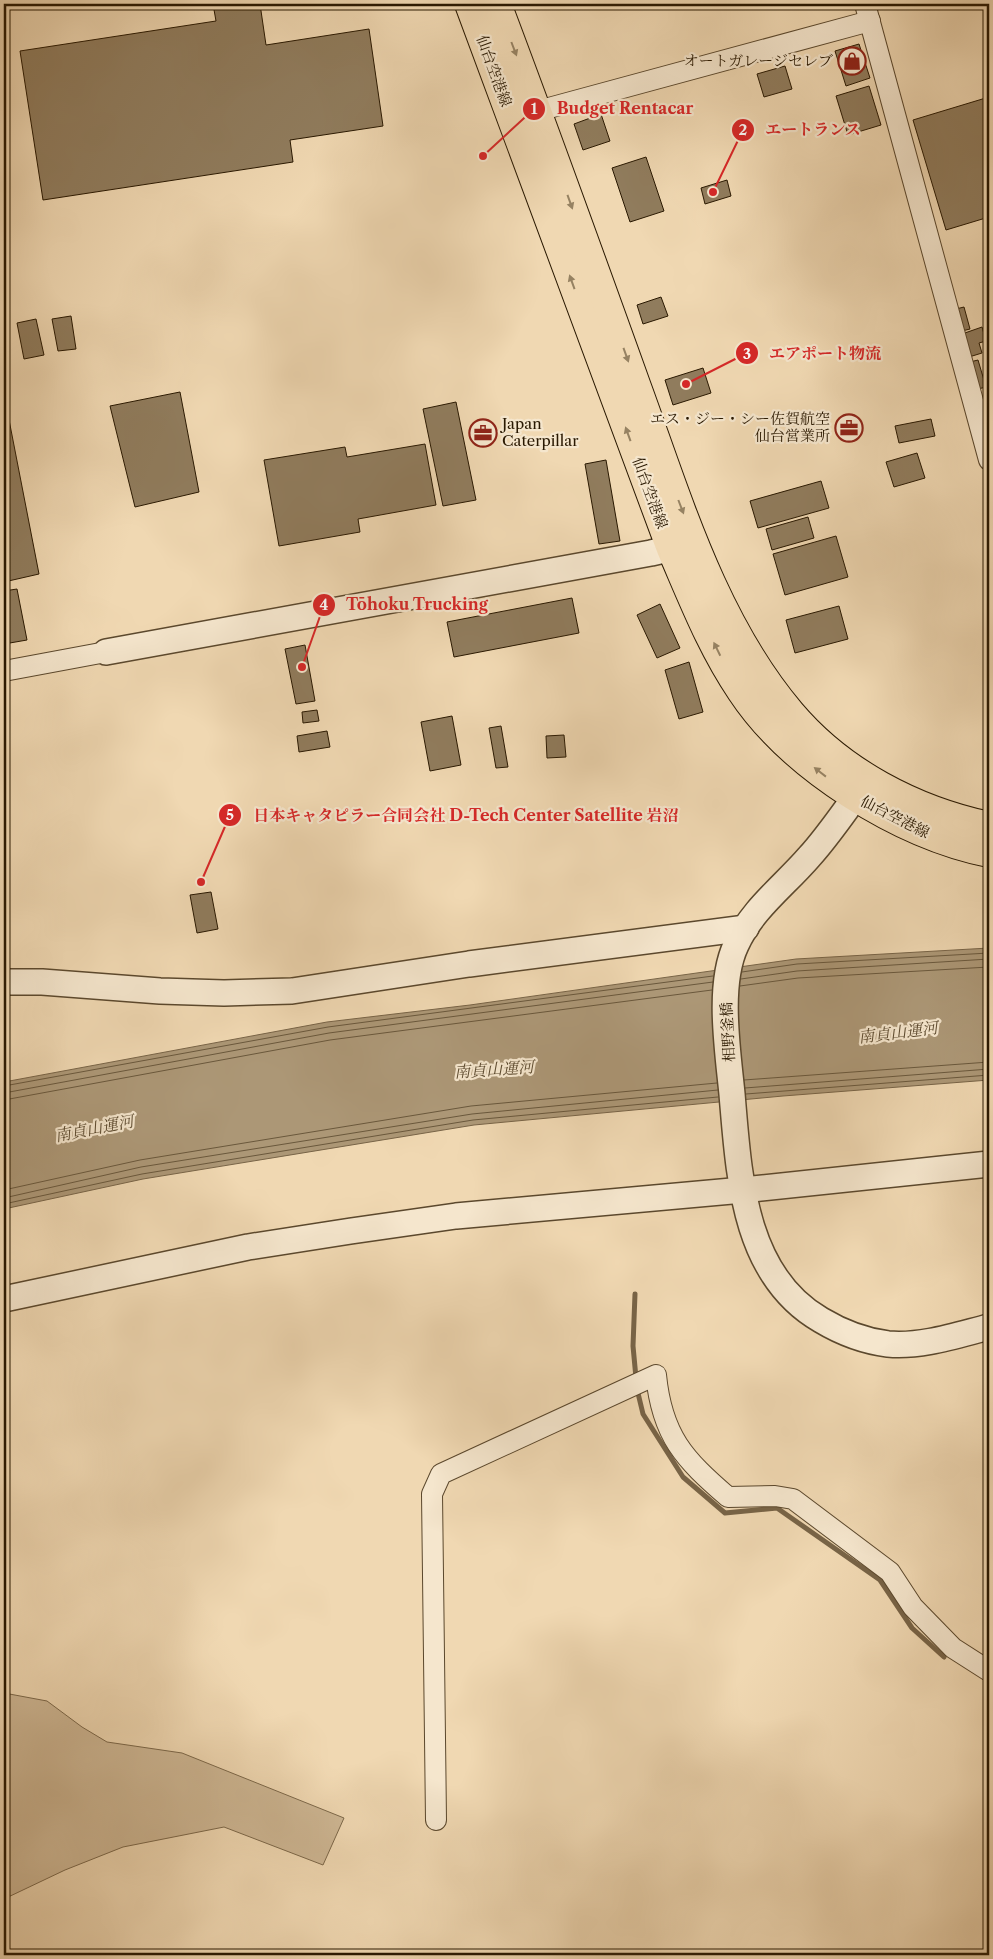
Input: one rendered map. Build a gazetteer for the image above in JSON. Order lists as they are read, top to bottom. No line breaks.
{"streets":{"main road":["仙台空港線"],"street":["相野釜橋"]},"water":["南貞山運河"],"places":{"shop":["オートガレージセレブ"],"other":["Budget Rentacar","エートランス","エアポート物流","Tōhoku Trucking","日本キャタピラー合同会社 D-Tech Center Satellite 岩沼"],"office":["エス・ジー・シー佐賀航空 仙台営業所","Japan Caterpillar"]}}
